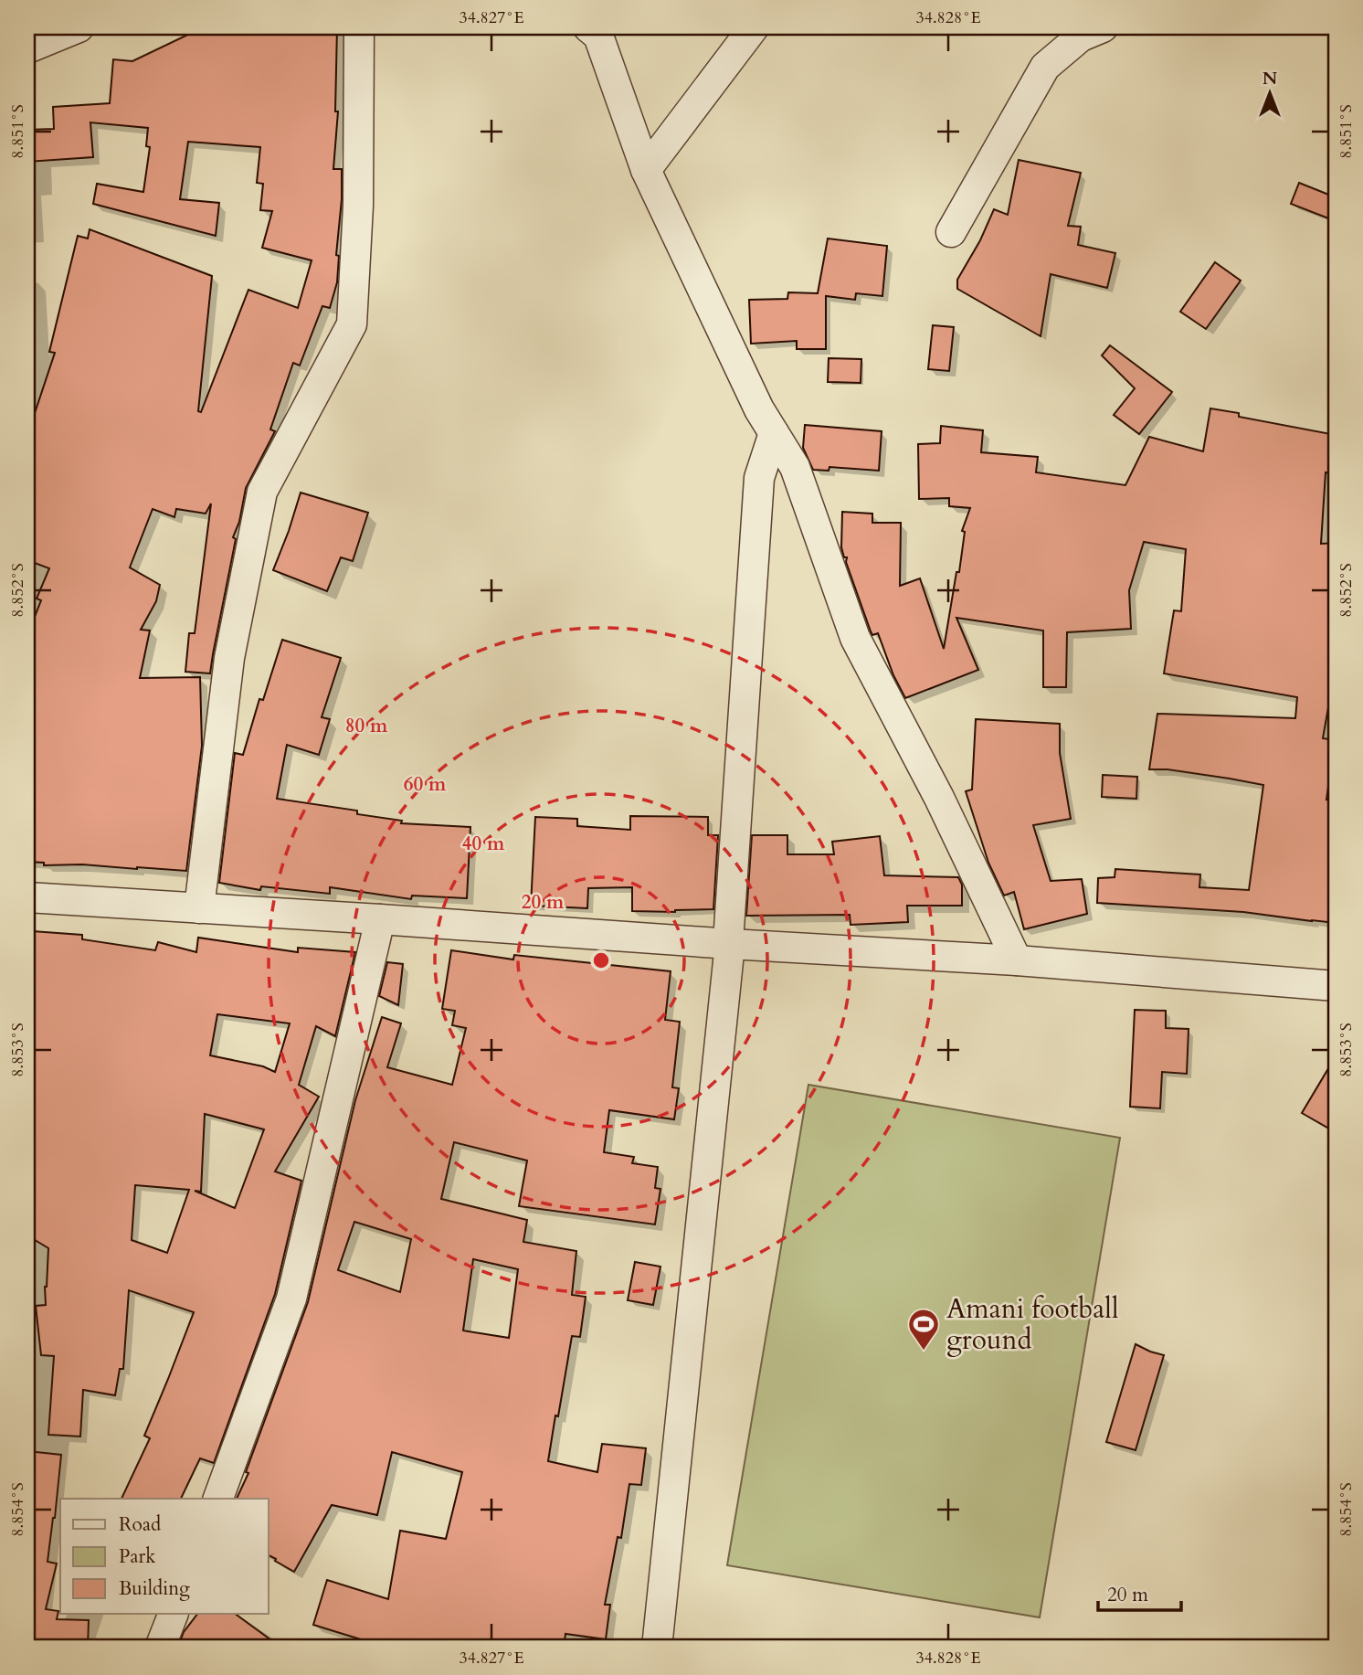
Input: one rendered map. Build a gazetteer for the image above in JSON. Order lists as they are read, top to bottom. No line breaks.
{"places":{"sports":["Amani football ground"]},"legend":["Road","Park","Building"],"scale_bar":"20 m","north":"top","coordinates":["34.827°E","34.828°E","8.851°S","8.852°S","8.853°S","8.854°S"],"rings":["80 m","60 m","40 m","20 m"]}
